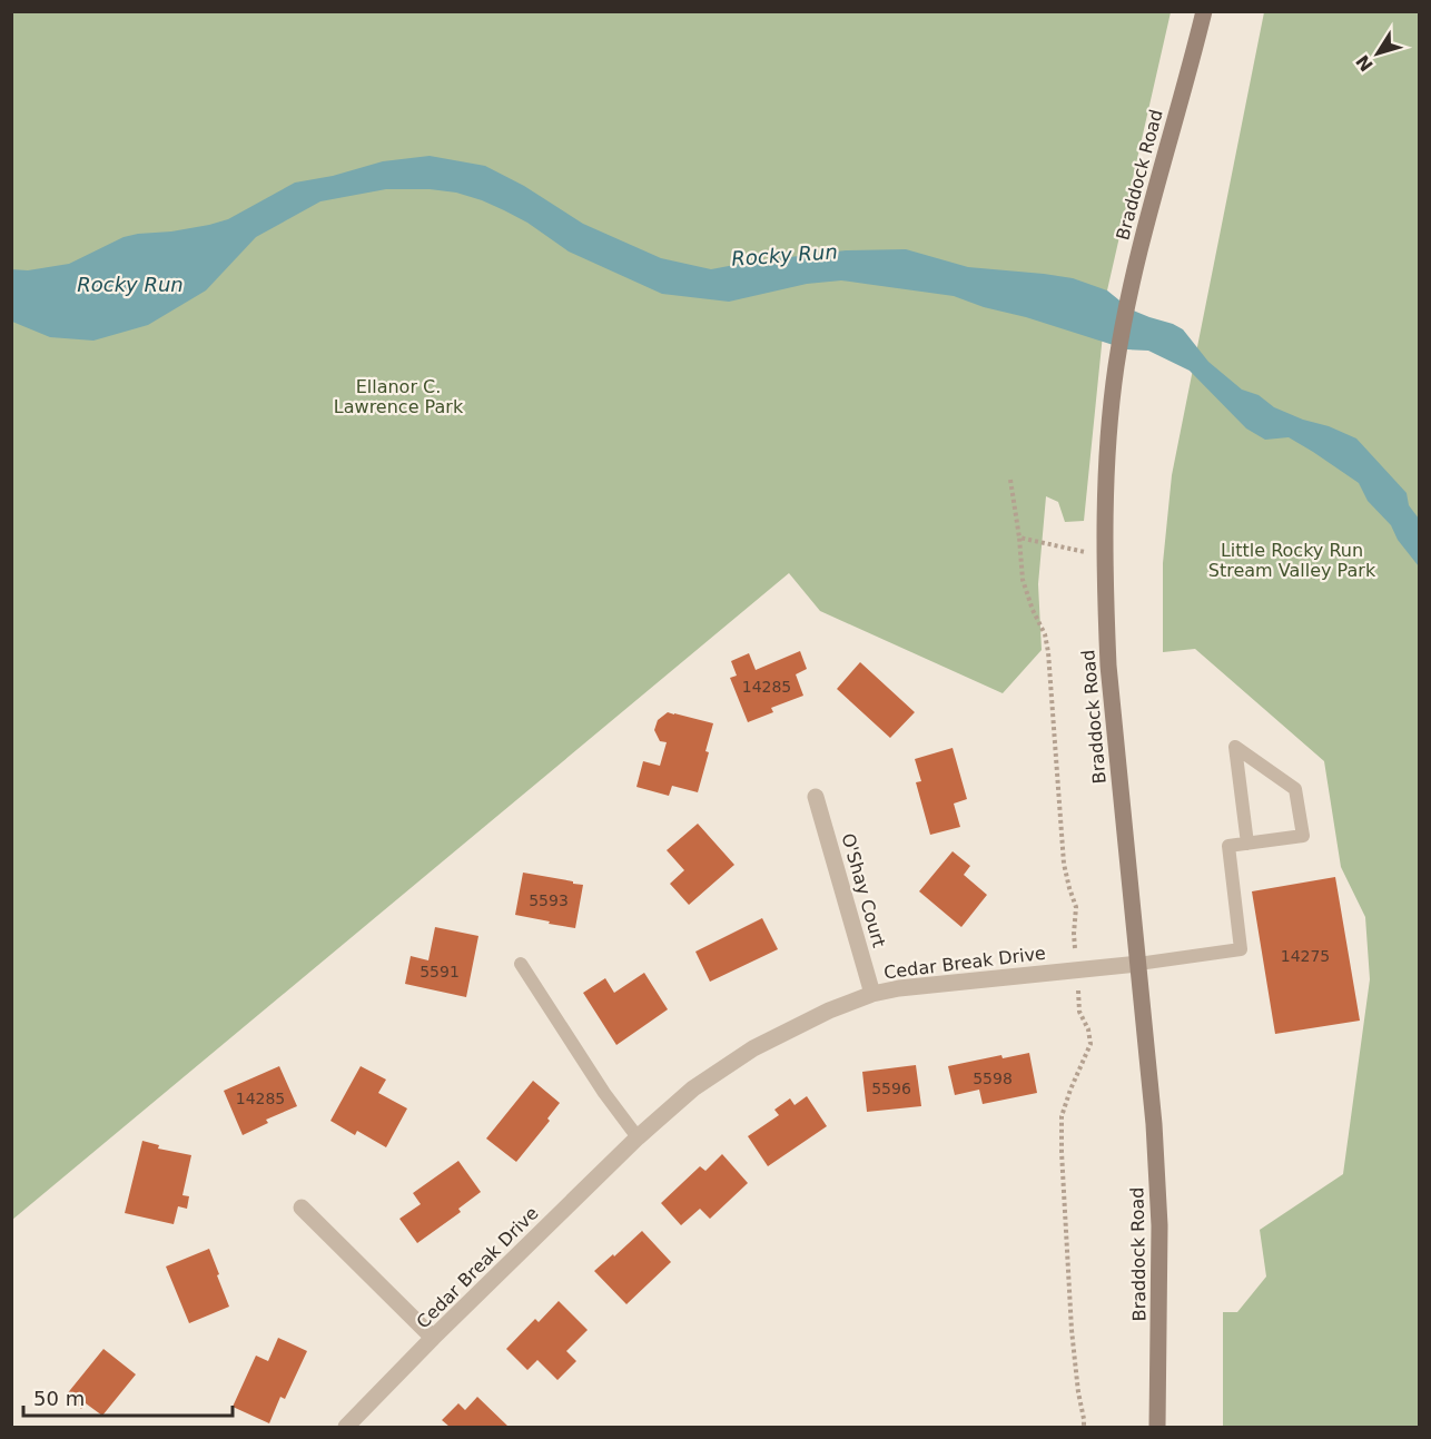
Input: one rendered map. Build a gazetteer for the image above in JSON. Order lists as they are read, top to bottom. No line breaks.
{"streets":{"main road":["Braddock Road"],"street":["O'Shay Court","Cedar Break Drive"]},"crossings":[["Braddock Road","Cedar Break Drive"],["O'Shay Court","Cedar Break Drive"]],"water":["Rocky Run"],"parks":["Ellanor C. Lawrence Park","Little Rocky Run Stream Valley Park"],"house_numbers":["14285","5593","14275","5591","5598","5596","14285"],"scale_bar":"50 m","north":"bottom left"}
